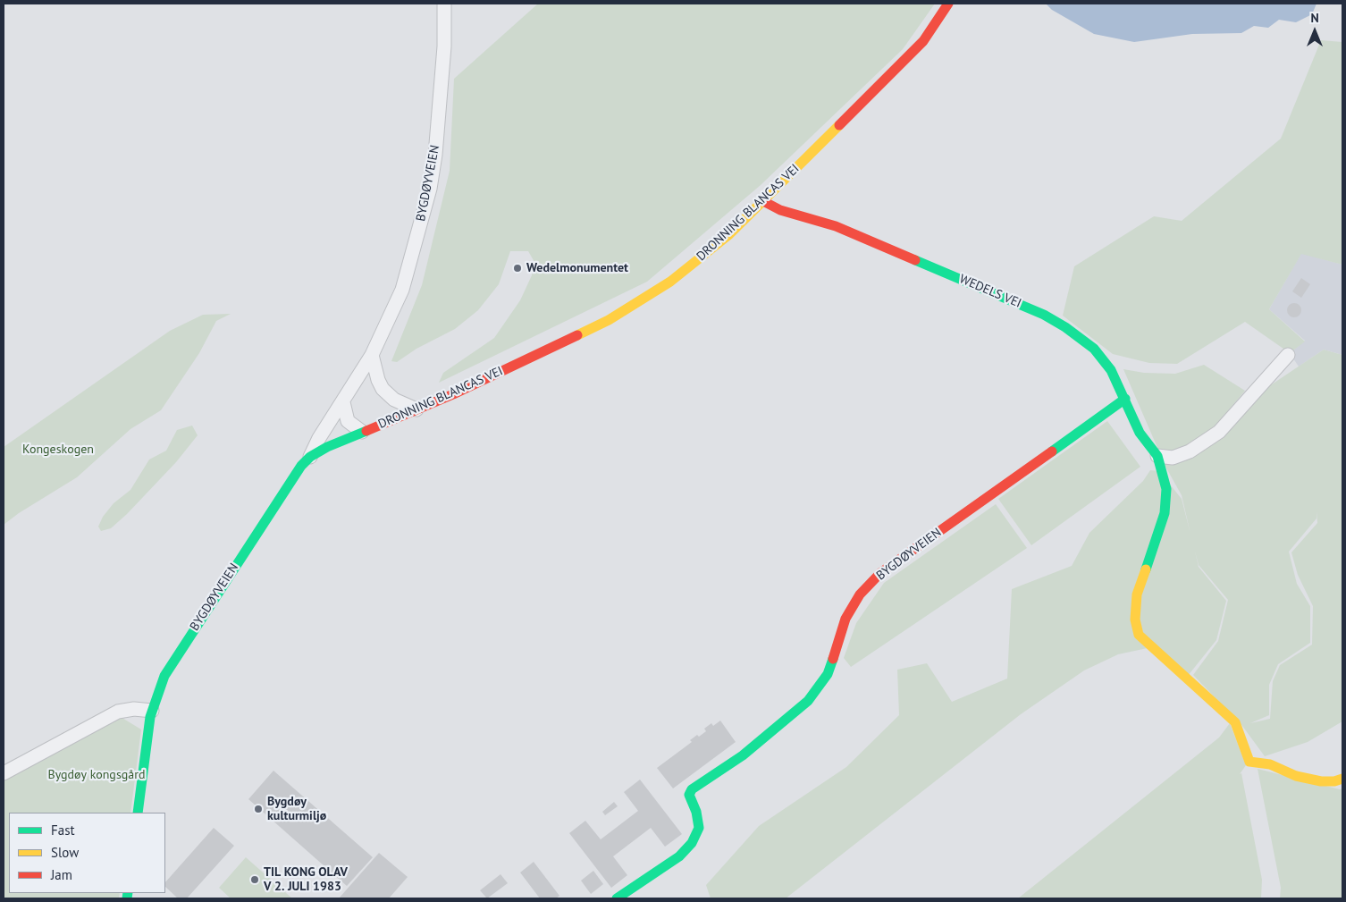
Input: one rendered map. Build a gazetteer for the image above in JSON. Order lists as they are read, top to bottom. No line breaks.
{"streets":{"street":["BYGDØYVEIEN","DRONNING BLANCAS VEI","WEDELS VEI"]},"crossings":[["BYGDØYVEIEN","DRONNING BLANCAS VEI"],["BYGDØYVEIEN","WEDELS VEI"],["DRONNING BLANCAS VEI","WEDELS VEI"]],"parks":["Kongeskogen","Bygdøy kongsgård"],"places":["Wedelmonumentet","Bygdøy kulturmiljø","TIL KONG OLAV V 2. JULI 1983"],"legend":["Fast","Slow","Jam"],"north":"top"}
